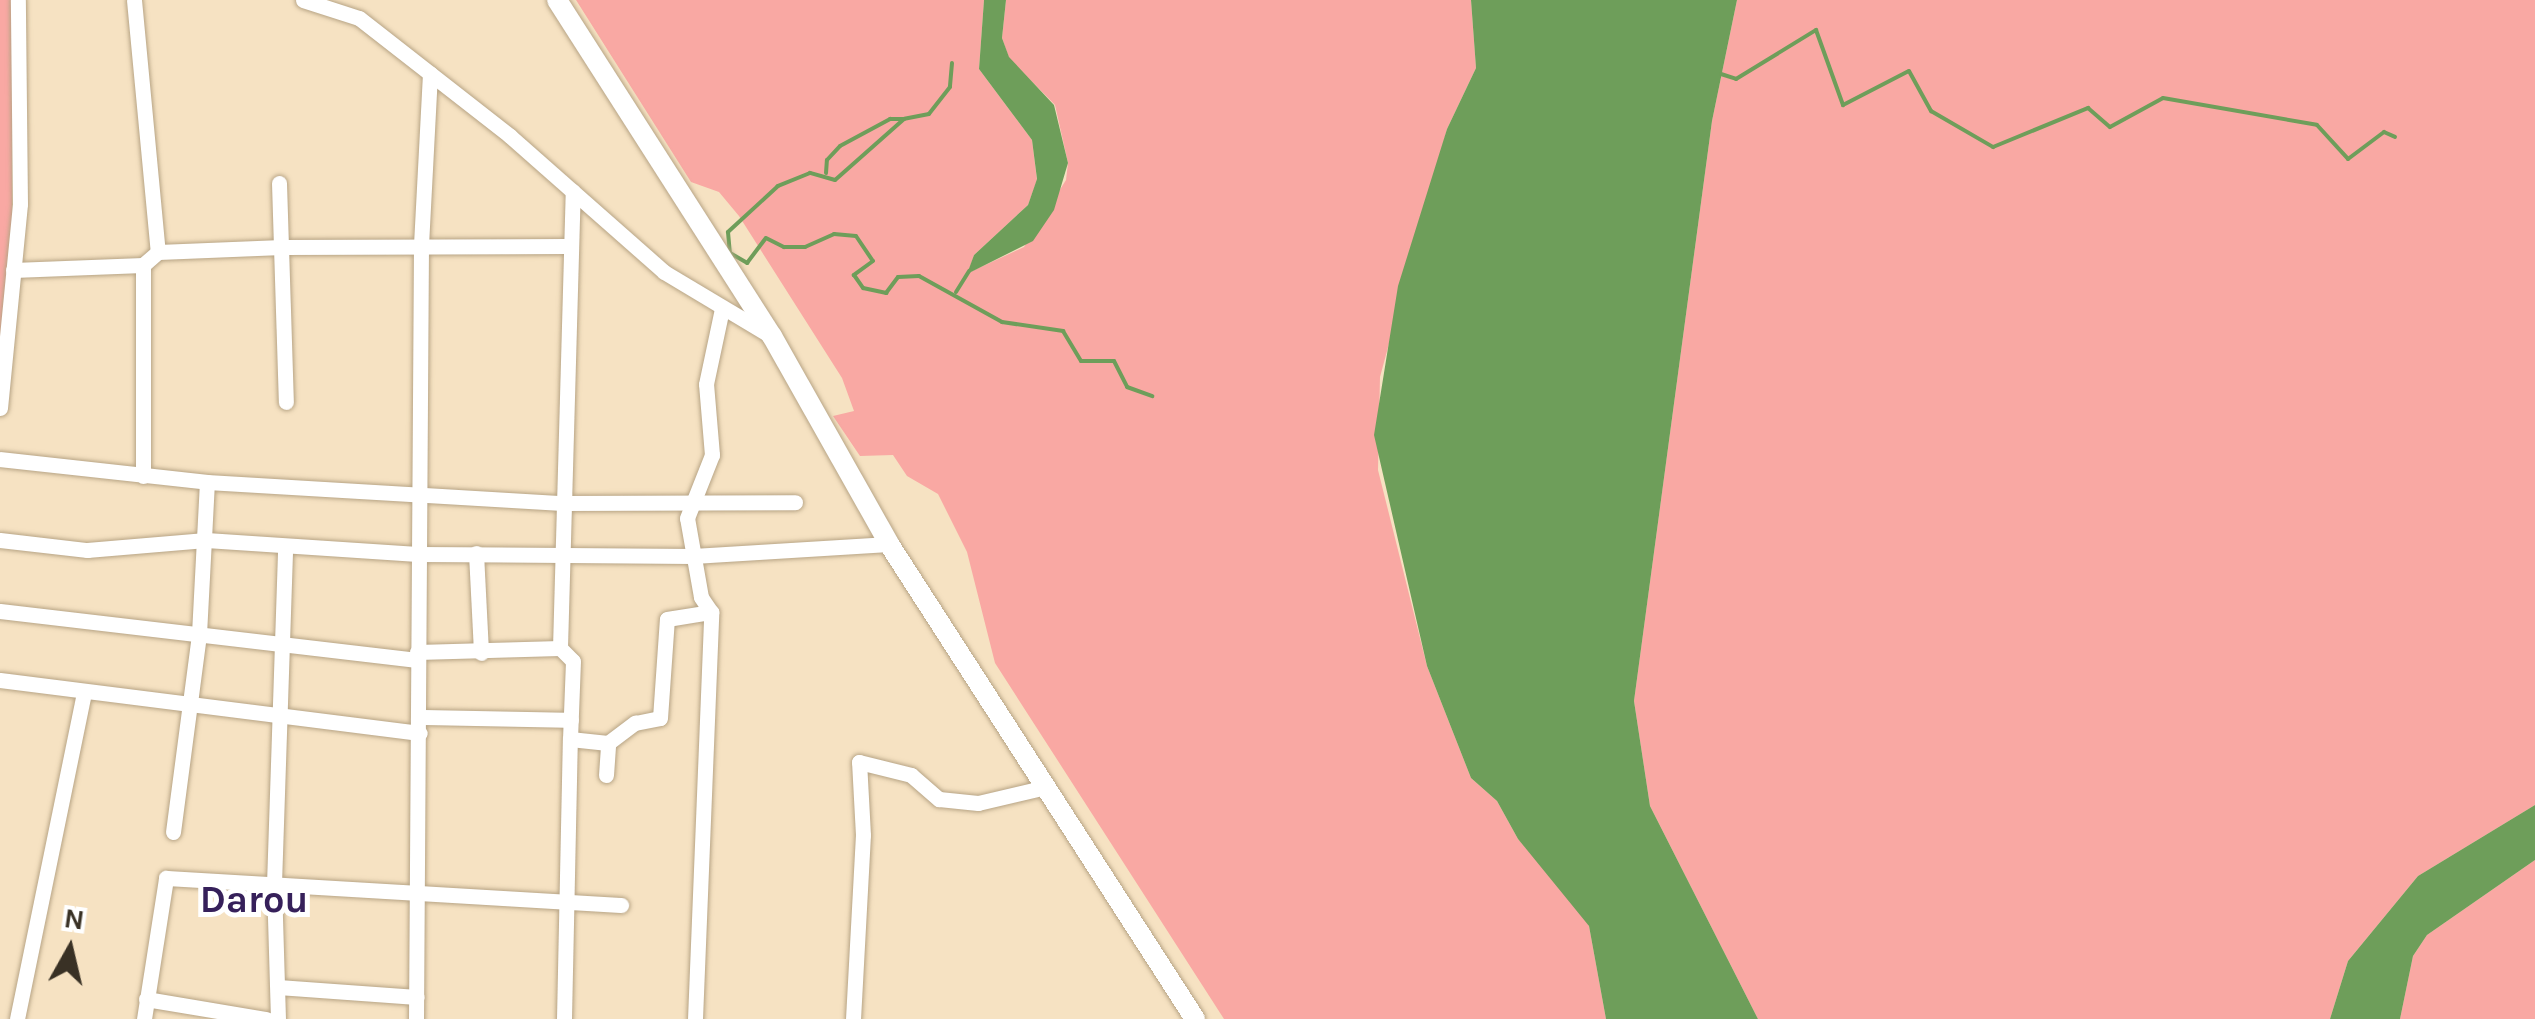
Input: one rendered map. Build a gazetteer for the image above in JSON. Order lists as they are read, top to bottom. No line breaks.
{"districts":["Darou"],"north":"top"}
